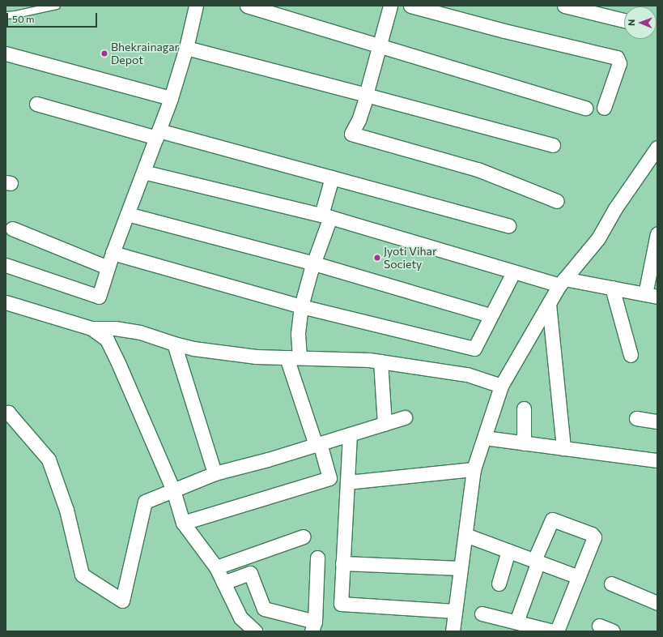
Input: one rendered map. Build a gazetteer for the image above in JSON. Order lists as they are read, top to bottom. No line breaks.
{"places":["Bhekrainagar Depot","Jyoti Vihar Society"],"scale_bar":"50 m","north":"left"}
